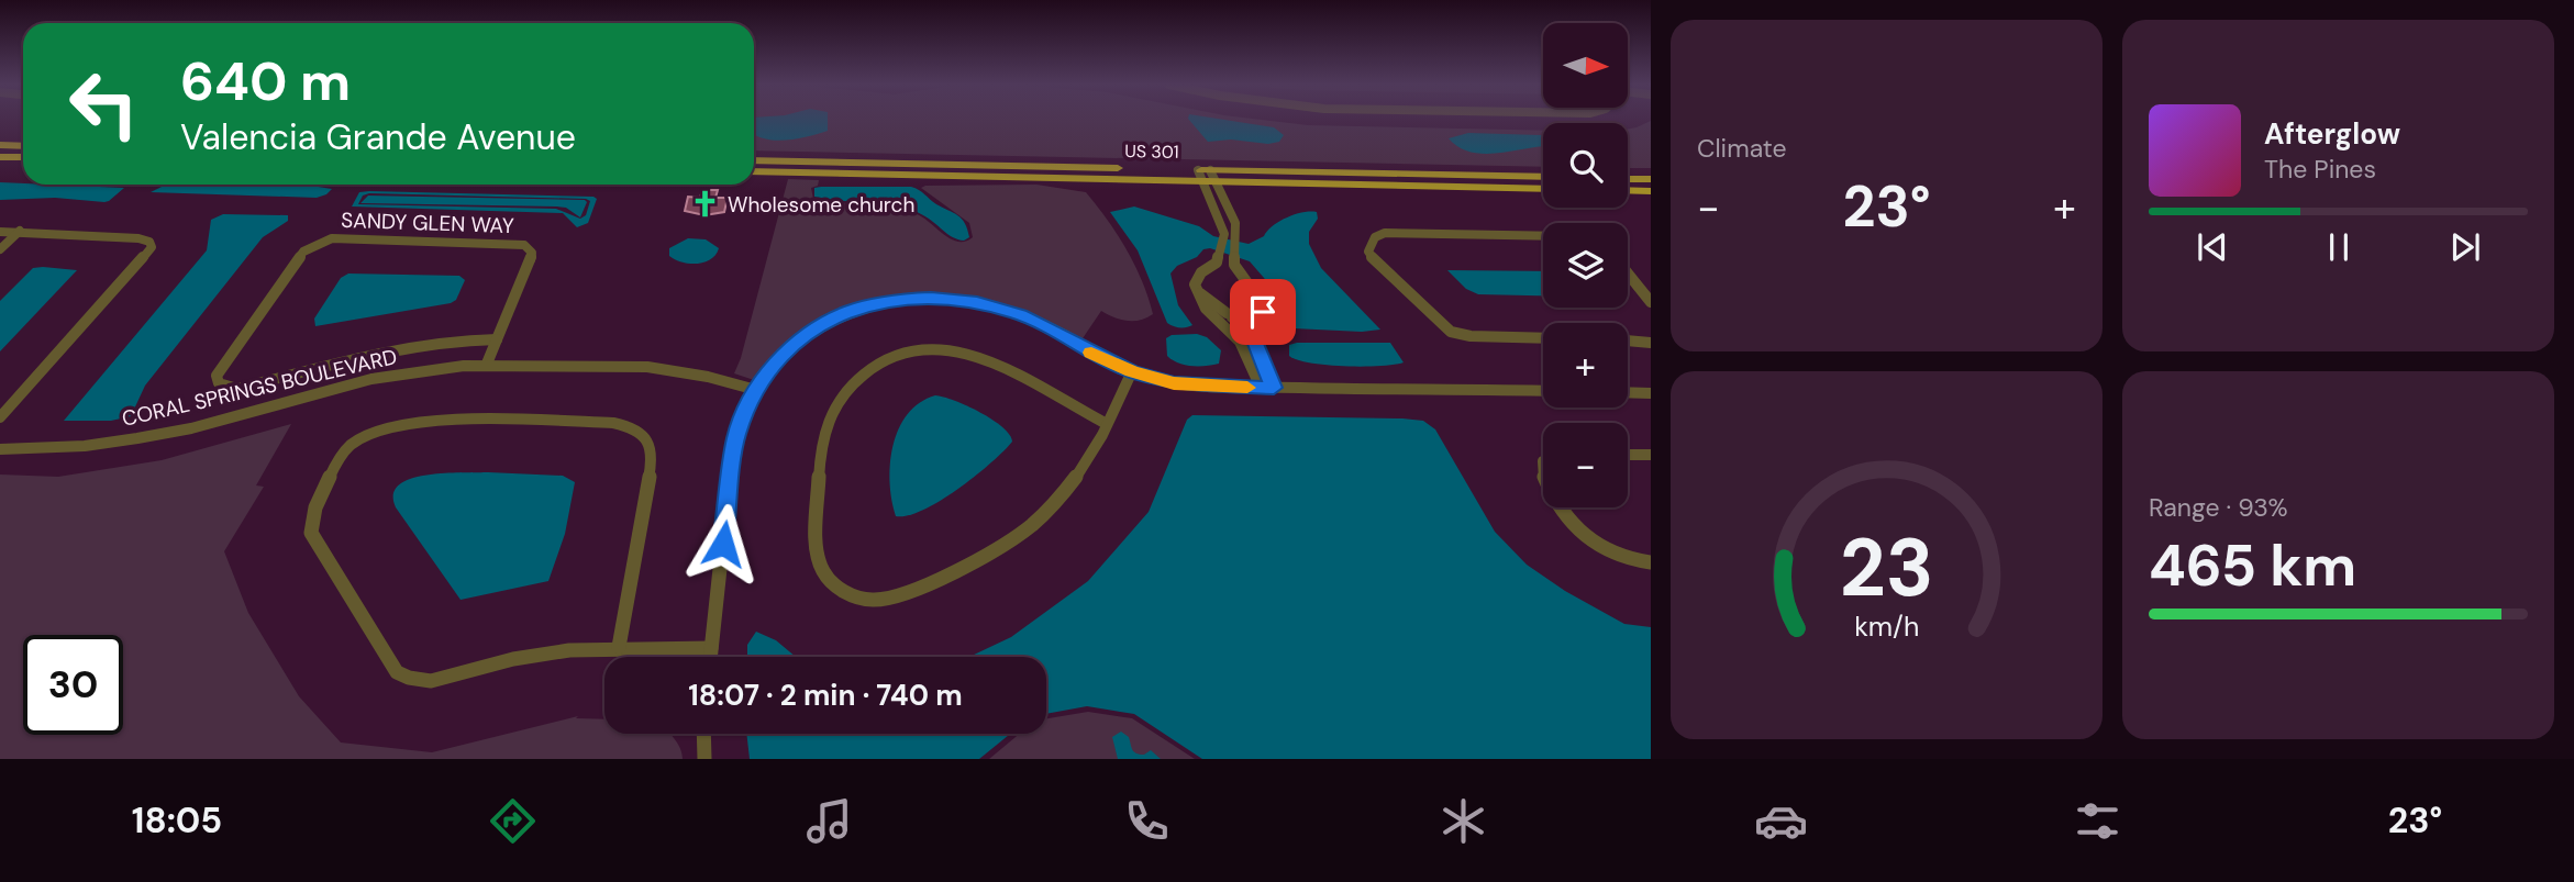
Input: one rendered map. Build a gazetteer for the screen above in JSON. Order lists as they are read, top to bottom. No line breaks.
{"streets":{"main road":["US 301"],"street":["SANDY GLEN WAY","CORAL SPRINGS BOULEVARD"]},"crossings":[["SANDY GLEN WAY","CORAL SPRINGS BOULEVARD"]],"places":{"church":["Wholesome church"]},"north":"right","page":{"tile":["Climate",["Range · 93%","465 km"]],"map_buttons":["+","−"],"turn":["640 m","Valencia Grande Avenue"],"song":["Afterglow","The Pines"],"heat":["−","23°","+"],"limit":"30","trip":"18:07 · 2 min · 740 m","tabs":["18:05","23°"],"gauge":["23","km/h"]}}
